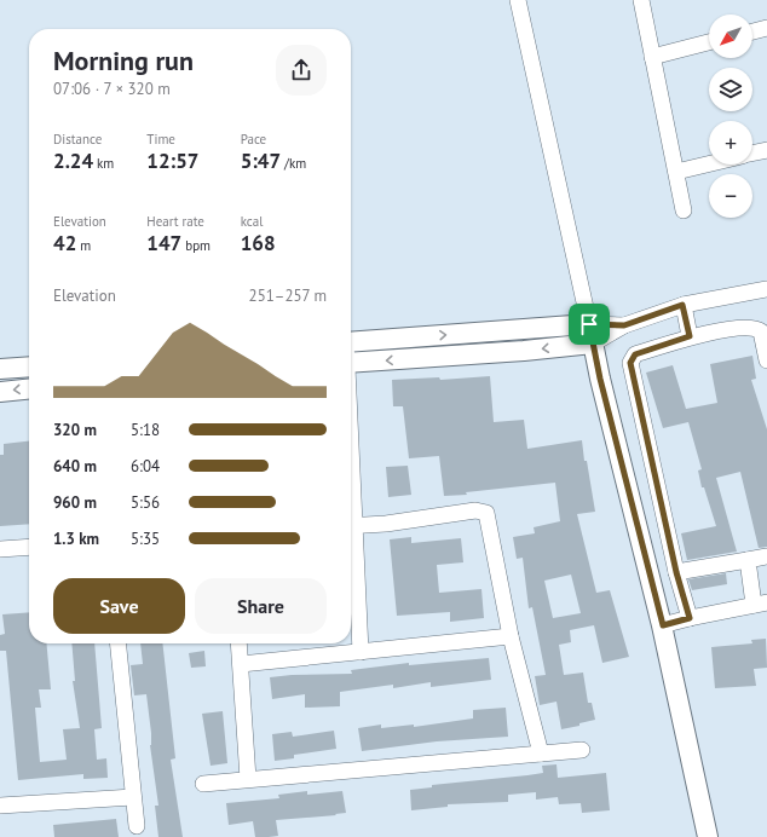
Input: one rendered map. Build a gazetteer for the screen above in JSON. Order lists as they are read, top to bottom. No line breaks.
{"north":"bottom left","page":{"map_buttons":["+","−"],"heading":["Morning run","07:06 · 7 × 320 m"],"stats":[["Distance","2.24 km"],["Time","12:57"],["Pace","5:47 /km"],["Elevation","42 m"],["Heart rate","147 bpm"],["kcal","168"]],"chart":["Elevation","251–257 m"],"list":[{"name":"320 m","note":"5:18"},{"name":"640 m","note":"6:04"},{"name":"960 m","note":"5:56"},{"name":"1.3 km","note":"5:35"}],"buttons":["Save","Share"]}}
